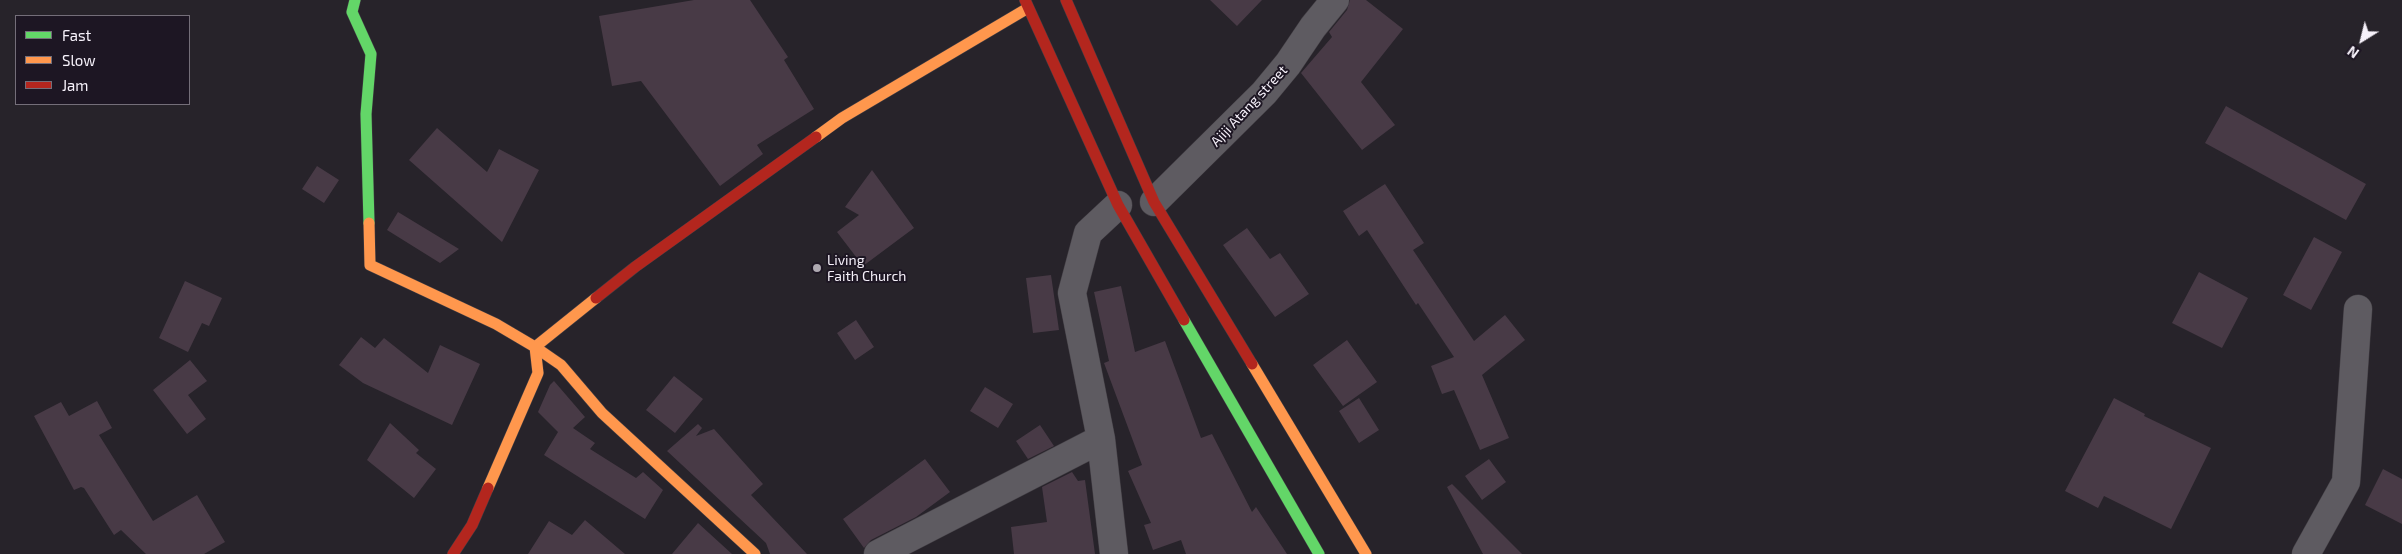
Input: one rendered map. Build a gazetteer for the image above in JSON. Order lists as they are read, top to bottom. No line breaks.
{"streets":{"street":["Ajiji Atang street"]},"places":["Living Faith Church"],"legend":["Fast","Slow","Jam"],"north":"bottom left"}
